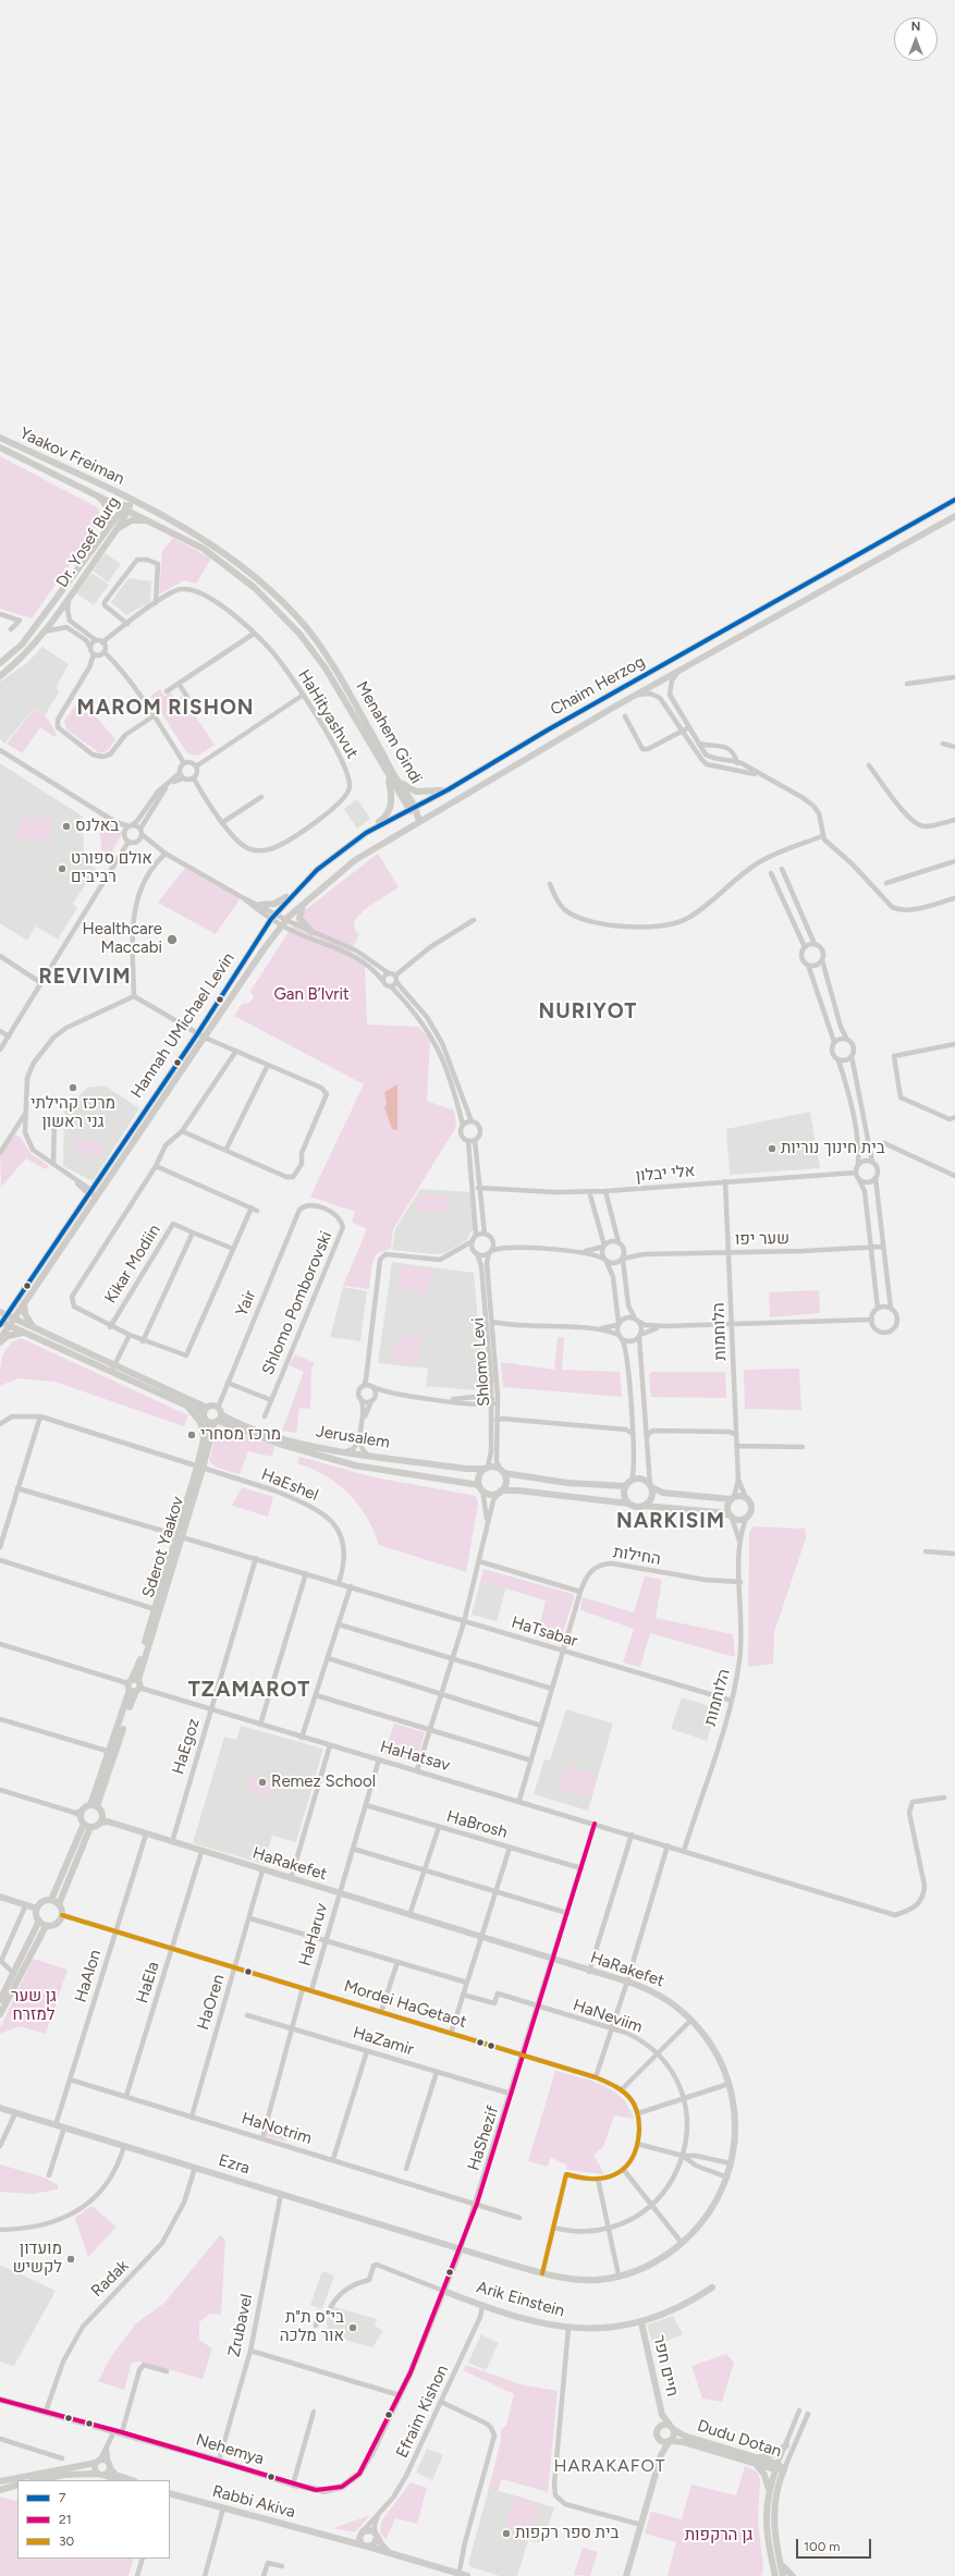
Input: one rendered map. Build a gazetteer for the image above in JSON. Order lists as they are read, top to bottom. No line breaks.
{"streets":{"street":["Yaakov Freiman","Dr. Yosef Burg","Chaim Herzog","HaHityashvut","Menahem Gindi","Hannah UMichael Levin","אלי יבלון","שער יפו","Kikar Modiin","Yair","Shlomo Pomborovski","הלוחמות","Shlomo Levi","Jerusalem","HaEshel","Sderot Yaakov","החילות","HaTsabar","HaEgoz","HaHatsav","HaBrosh","HaRakefet","HaHaruv","HaAlon","HaEla","HaOren","Mordei HaGetaot","HaNeviim","HaZamir","HaNotrim","HaShezif","Ezra","Radak","Arik Einstein","Zrubavel","חיים חפר","Efraim Kishon","Dudu Dotan","Nehemya","Rabbi Akiva"]},"crossings":[["Yaakov Freiman","Dr. Yosef Burg"],["Yaakov Freiman","Menahem Gindi"],["Dr. Yosef Burg","Menahem Gindi"],["Chaim Herzog","Menahem Gindi"],["Chaim Herzog","Hannah UMichael Levin"],["אלי יבלון","הלוחמות"],["שער יפו","הלוחמות"],["Yair","Shlomo Pomborovski"],["הלוחמות","החילות"],["הלוחמות","HaTsabar"],["הלוחמות","HaHatsav"],["Shlomo Levi","Jerusalem"],["Jerusalem","Sderot Yaakov"],["HaEshel","Sderot Yaakov"],["HaEshel","HaTsabar"],["Sderot Yaakov","HaTsabar"],["Sderot Yaakov","HaHatsav"],["החילות","HaTsabar"],["החילות","HaHatsav"],["HaTsabar","HaEgoz"],["HaEgoz","HaHatsav"],["HaEgoz","HaRakefet"],["HaHatsav","HaHaruv"],["HaHatsav","HaShezif"],["HaBrosh","HaHaruv"],["HaBrosh","HaShezif"],["HaRakefet","HaHaruv"],["HaRakefet","HaAlon"],["HaRakefet","HaEla"],["HaRakefet","HaOren"],["HaRakefet","HaShezif"],["HaRakefet","Ezra"],["HaRakefet","Nehemya"],["HaHaruv","Mordei HaGetaot"],["HaAlon","Mordei HaGetaot"],["HaAlon","HaNotrim"],["HaAlon","Ezra"],["HaEla","Mordei HaGetaot"],["HaEla","HaNotrim"],["HaOren","Mordei HaGetaot"],["HaOren","HaNotrim"],["Mordei HaGetaot","HaShezif"],["HaNeviim","HaShezif"],["HaZamir","HaShezif"],["HaNotrim","HaShezif"],["HaShezif","Ezra"],["HaShezif","Nehemya"],["Ezra","Radak"],["Ezra","Zrubavel"],["Ezra","Nehemya"],["Radak","Nehemya"],["Arik Einstein","חיים חפר"],["Arik Einstein","Efraim Kishon"],["Arik Einstein","Nehemya"],["Zrubavel","Nehemya"],["חיים חפר","Dudu Dotan"],["Efraim Kishon","Rabbi Akiva"]],"districts":["MAROM RISHON","REVIVIM","NURIYOT","NARKISIM","TZAMAROT","HARAKAFOT"],"parks":["Gan B’Ivrit","גן שער למזרח","גן הרקפות"],"places":["באלנס","אולם ספורט רביבים","Healthcare Maccabi","מרכז קהילתי גני ראשון","בית חינוך נוריות","מרכז מסחרי","Remez School","מועדון לקשיש","בי\"ס ת\"ת אור מלכה","בית ספר רקפות"],"lines":["transit line 7","transit line 21","transit line 30"],"legend":["7","21","30"],"scale_bar":"100 m","north":"top"}
